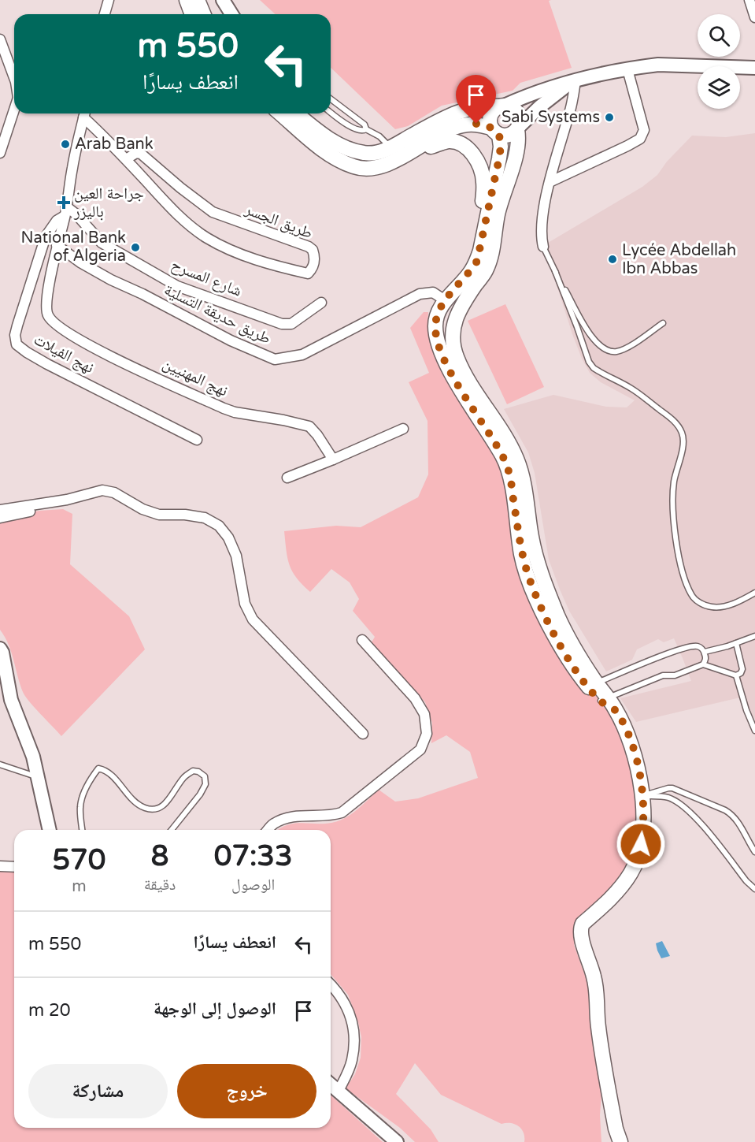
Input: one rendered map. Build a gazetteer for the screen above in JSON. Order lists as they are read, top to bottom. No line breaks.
{"streets":{"street":["طريق الجسر","شارع المسرح","طريق حديقة التسلية","نهج الفيلات","نهج المهنيين"]},"crossings":[["شارع المسرح","نهج الفيلات"],["طريق حديقة التسلية","نهج المهنيين"]],"places":{"other":["Sabi Systems","Arab Bank","National Bank of Algeria","Lycée Abdellah Ibn Abbas"],"health":["جراحة العين باليزر"]},"page":{"turn":["550 m","انعطف يسارًا"],"eta":["07:33","الوصول","8","دقيقة","570","m"],"list":[{"name":"انعطف يسارًا","value":"550 m"},{"name":"الوصول إلى الوجهة","value":"20 m"}],"buttons":["خروج","مشاركة"]}}
